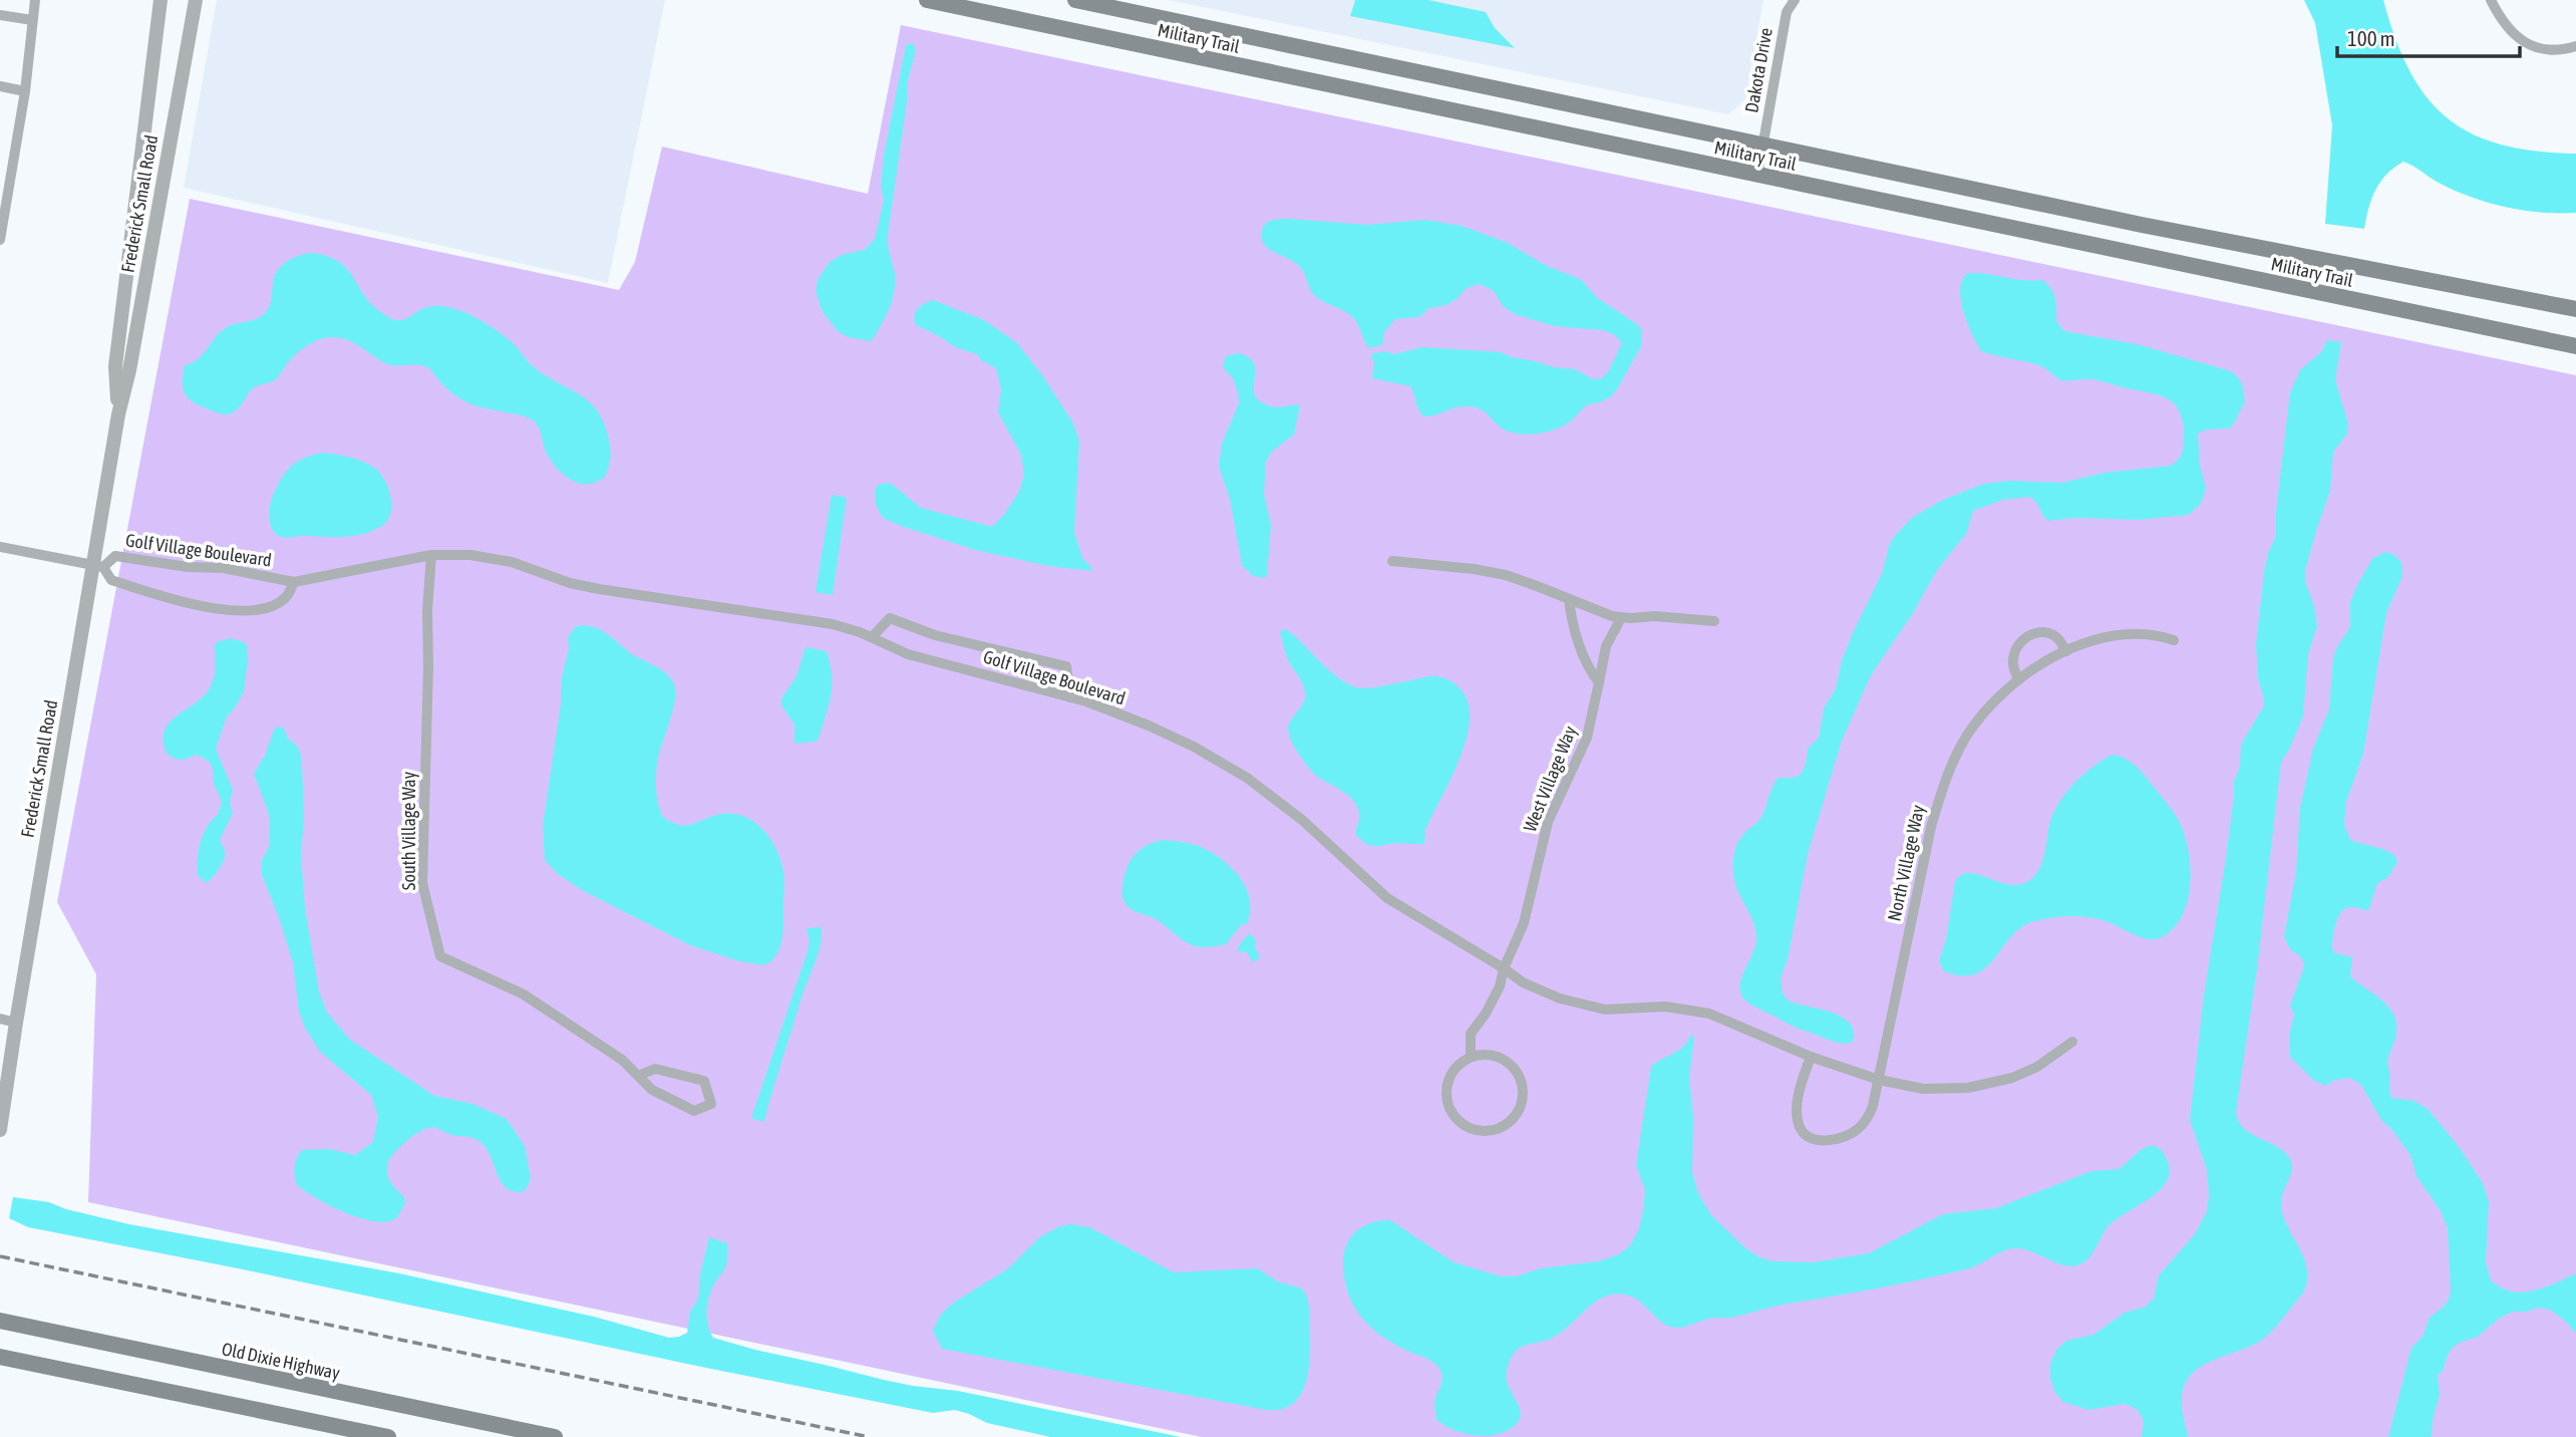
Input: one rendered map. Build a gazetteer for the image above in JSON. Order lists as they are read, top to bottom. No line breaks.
{"streets":{"main road":["Military Trail","Old Dixie Highway"],"street":["Dakota Drive","Frederick Small Road","Golf Village Boulevard","West Village Way","South Village Way","North Village Way"]},"crossings":[["Military Trail","Dakota Drive"],["Frederick Small Road","Golf Village Boulevard"],["Golf Village Boulevard","West Village Way"],["Golf Village Boulevard","South Village Way"],["Golf Village Boulevard","North Village Way"]],"scale_bar":"100 m"}
